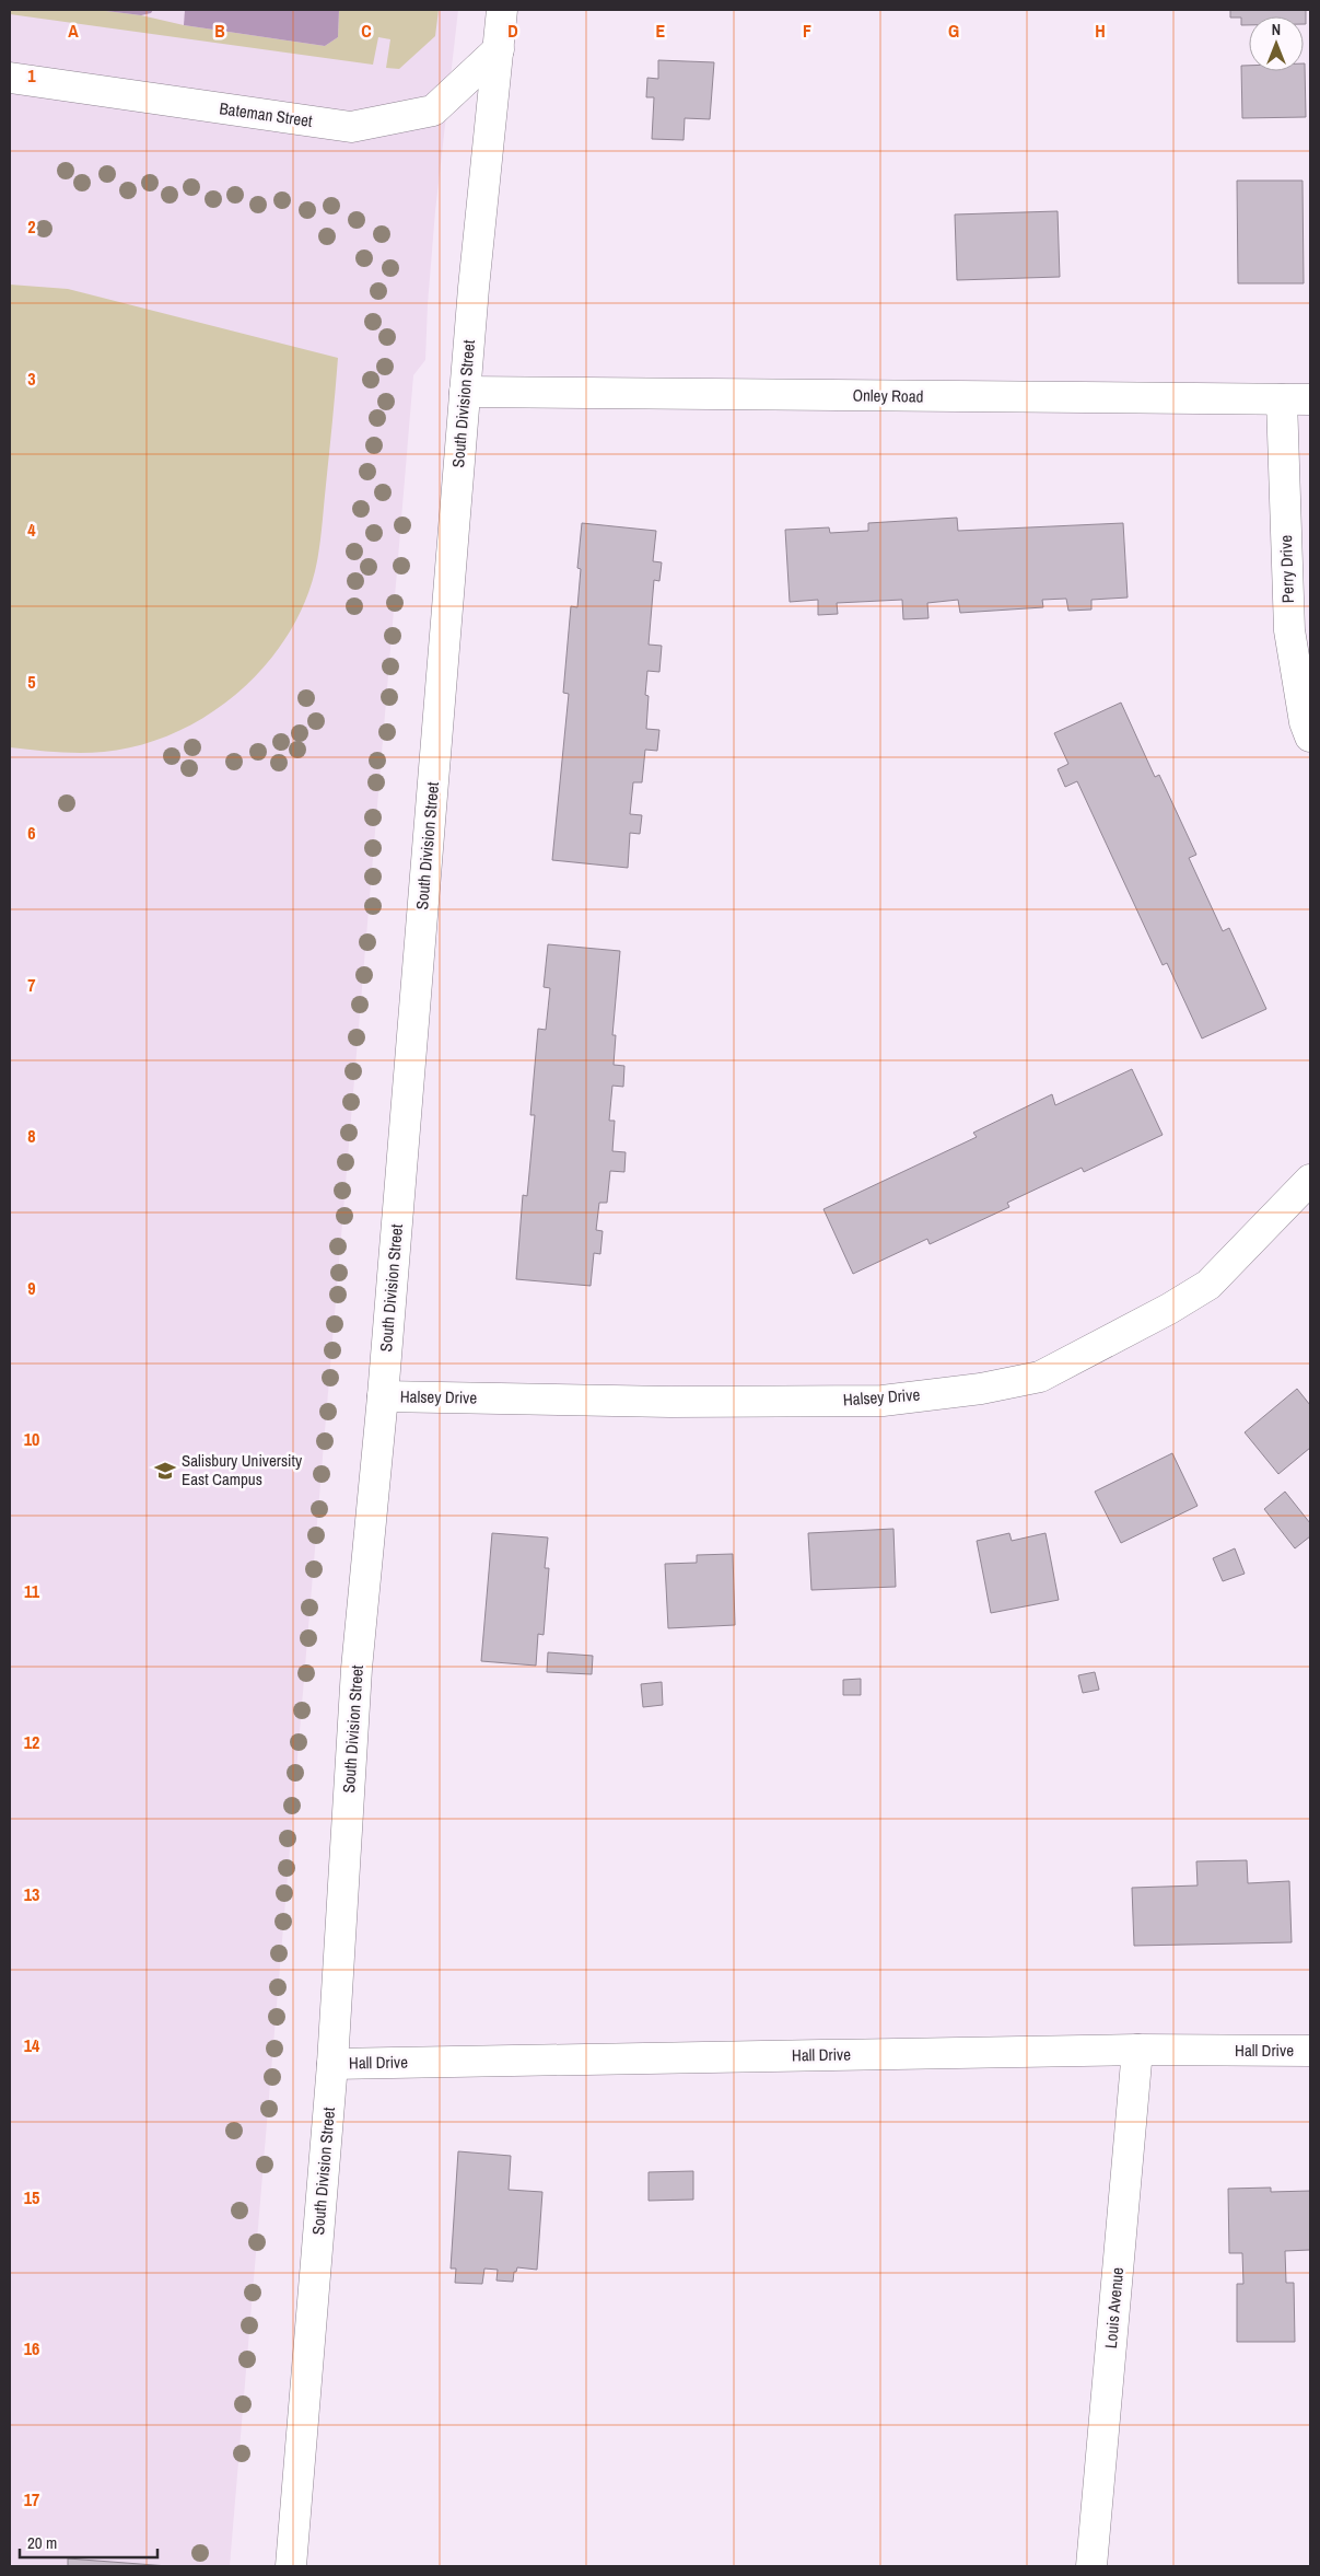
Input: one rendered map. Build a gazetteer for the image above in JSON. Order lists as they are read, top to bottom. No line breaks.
{"streets":{"street":["Bateman Street","Onley Road","South Division Street","Perry Drive","Halsey Drive","Hall Drive","Louis Avenue"]},"crossings":[["Bateman Street","South Division Street"],["Onley Road","South Division Street"],["Onley Road","Perry Drive"],["South Division Street","Halsey Drive"],["South Division Street","Hall Drive"],["Hall Drive","Louis Avenue"]],"places":{"school or university":["Salisbury University East Campus"]},"scale_bar":"20 m","north":"top","grid":{"columns":["A","B","C","D","E","F","G","H"],"rows":["1","2","3","4","5","6","7","8","9","10","11","12","13","14","15","16","17"]}}
